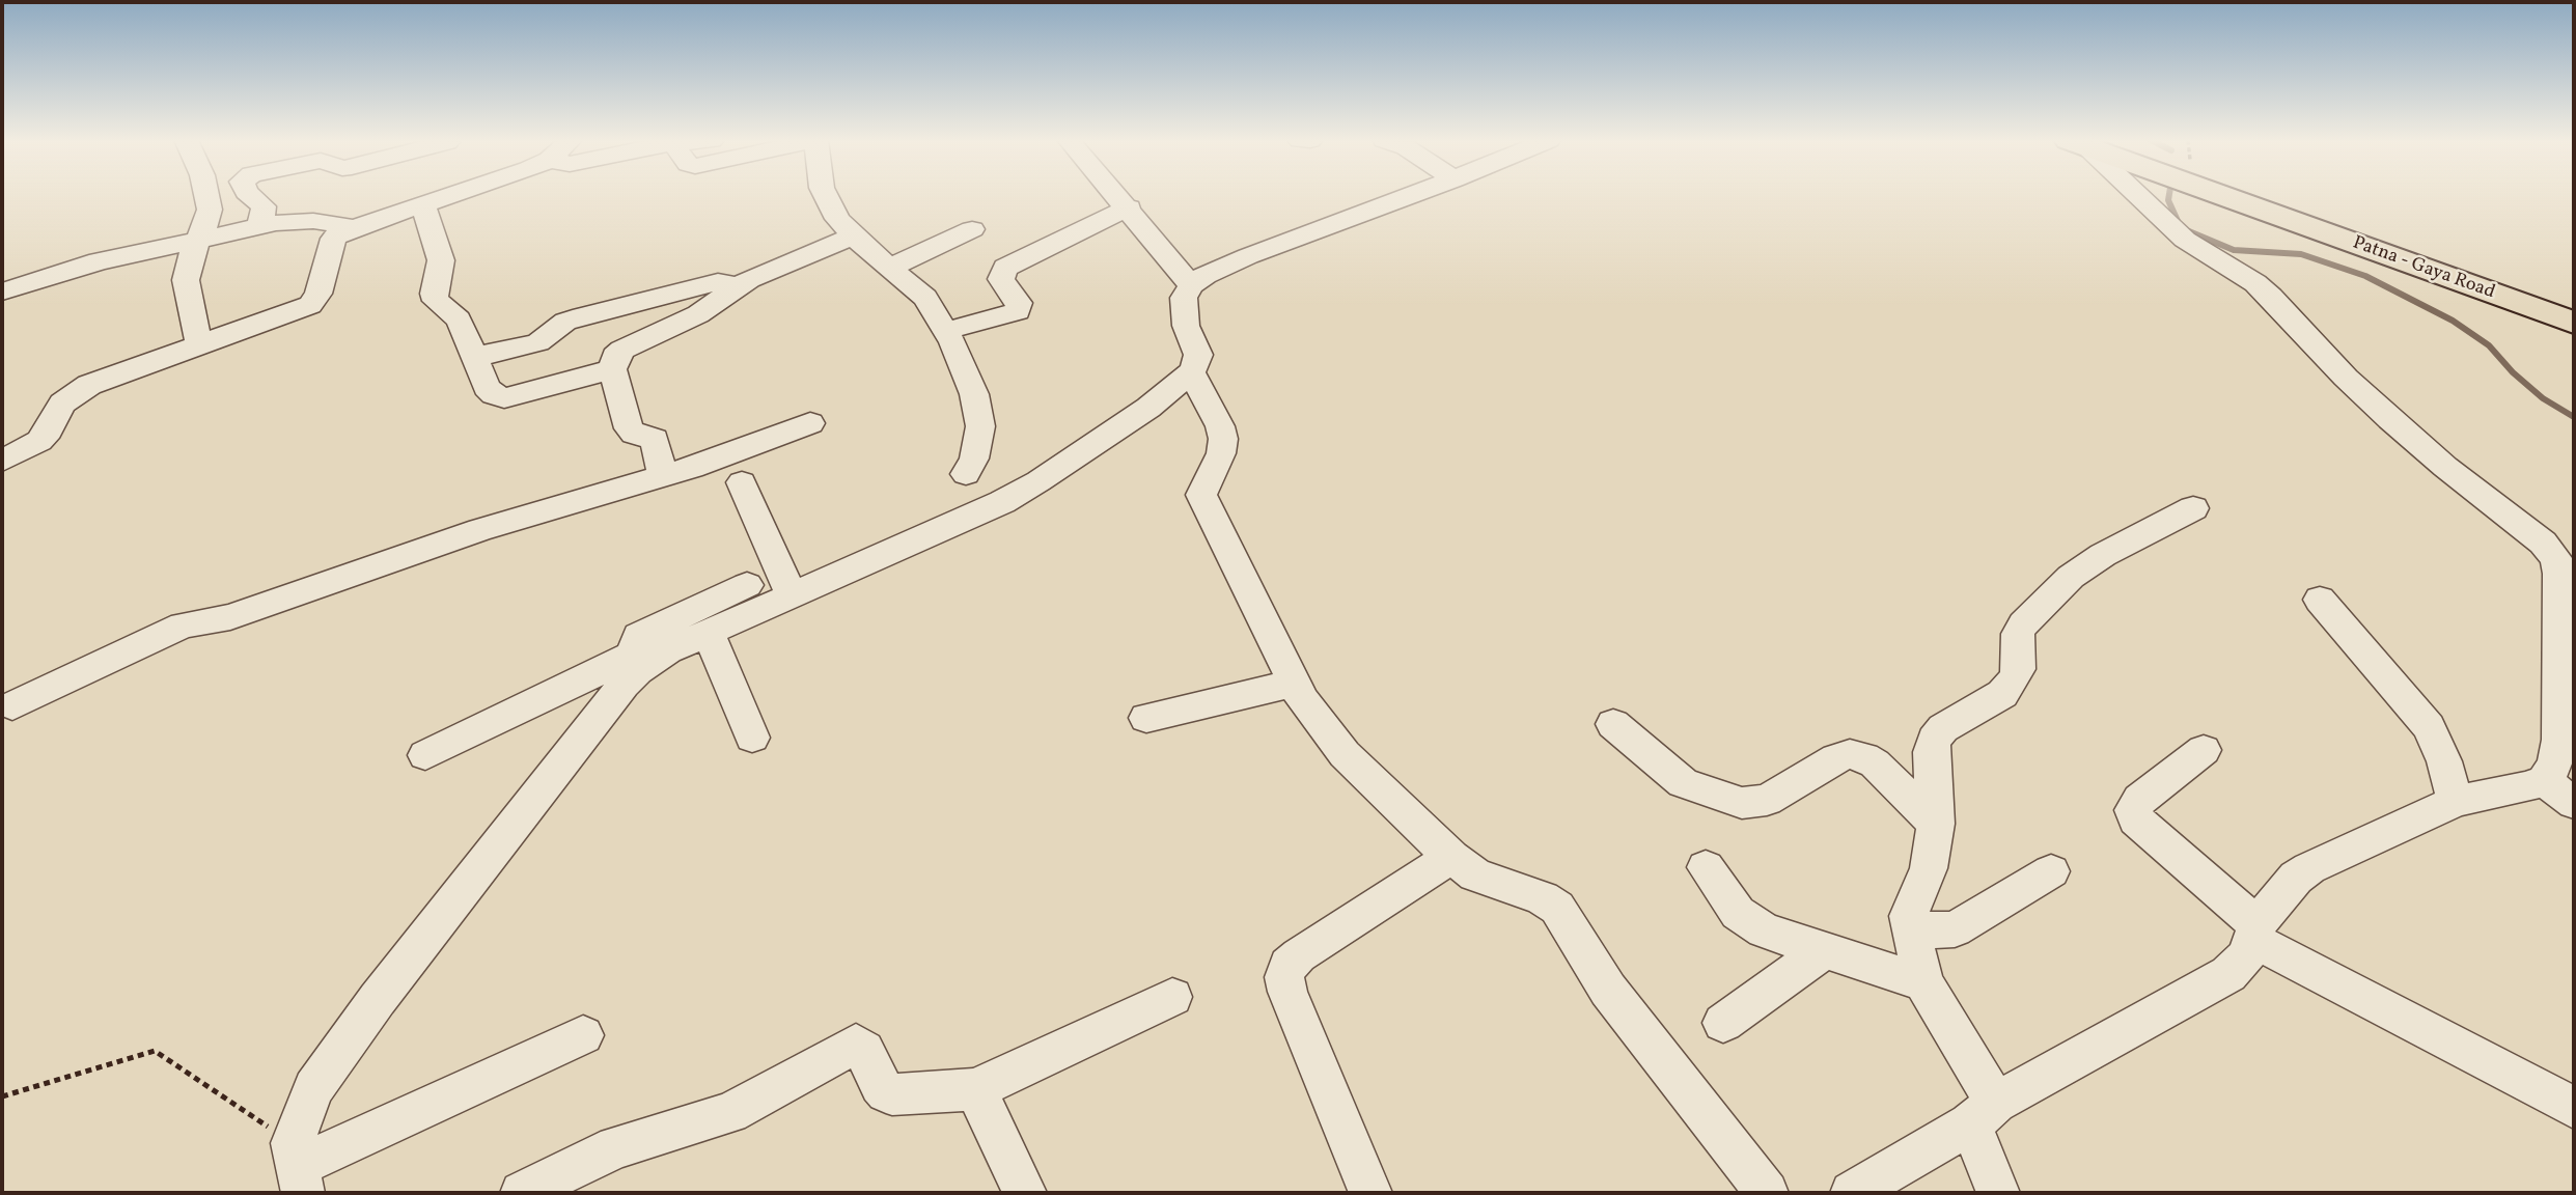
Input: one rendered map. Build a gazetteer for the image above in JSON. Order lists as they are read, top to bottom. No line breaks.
{"streets":{"main road":["Patna - Gaya Road"]}}
